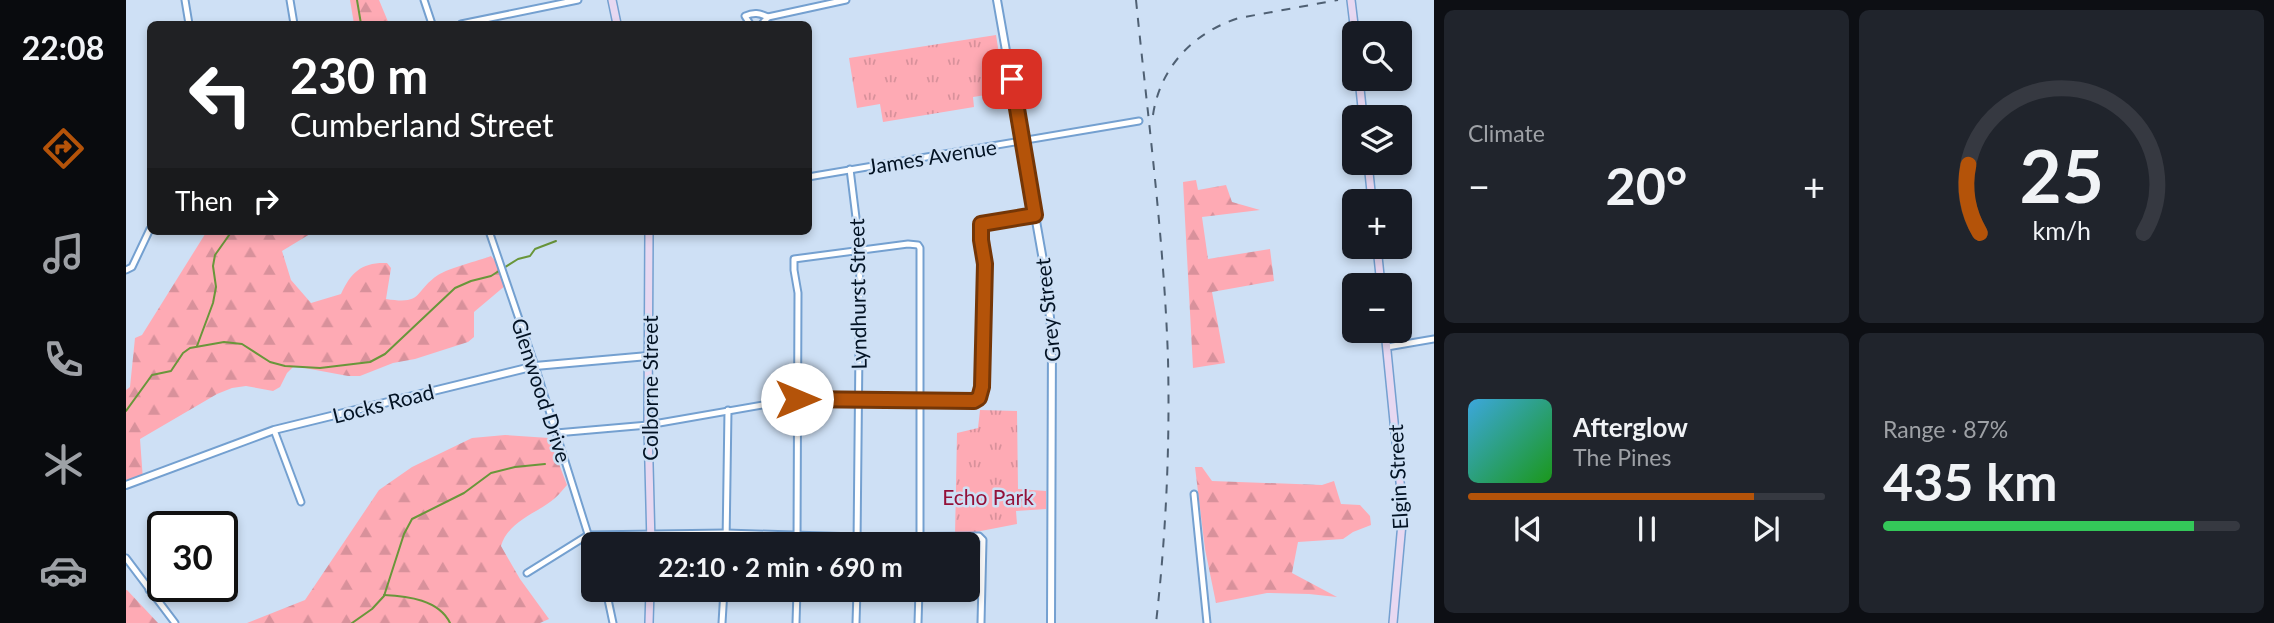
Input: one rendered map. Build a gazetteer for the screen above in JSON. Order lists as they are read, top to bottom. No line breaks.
{"streets":{"main road":["Colborne Street","Elgin Street"],"street":["James Avenue","Lyndhurst Street","Grey Street","Glenwood Drive","Locks Road"]},"crossings":[["James Avenue","Lyndhurst Street"],["James Avenue","Grey Street"],["Colborne Street","Locks Road"],["Glenwood Drive","Locks Road"]],"parks":["Echo Park"],"page":{"tabs":"22:08","tile":["Climate",["Range · 87%","435 km"]],"map_buttons":["+","−"],"turn":["230 m","Cumberland Street"],"heat":["−","20°","+"],"then":"Then","song":["Afterglow","The Pines"],"limit":"30","trip":"22:10 · 2 min · 690 m","gauge":["25","km/h"]}}
